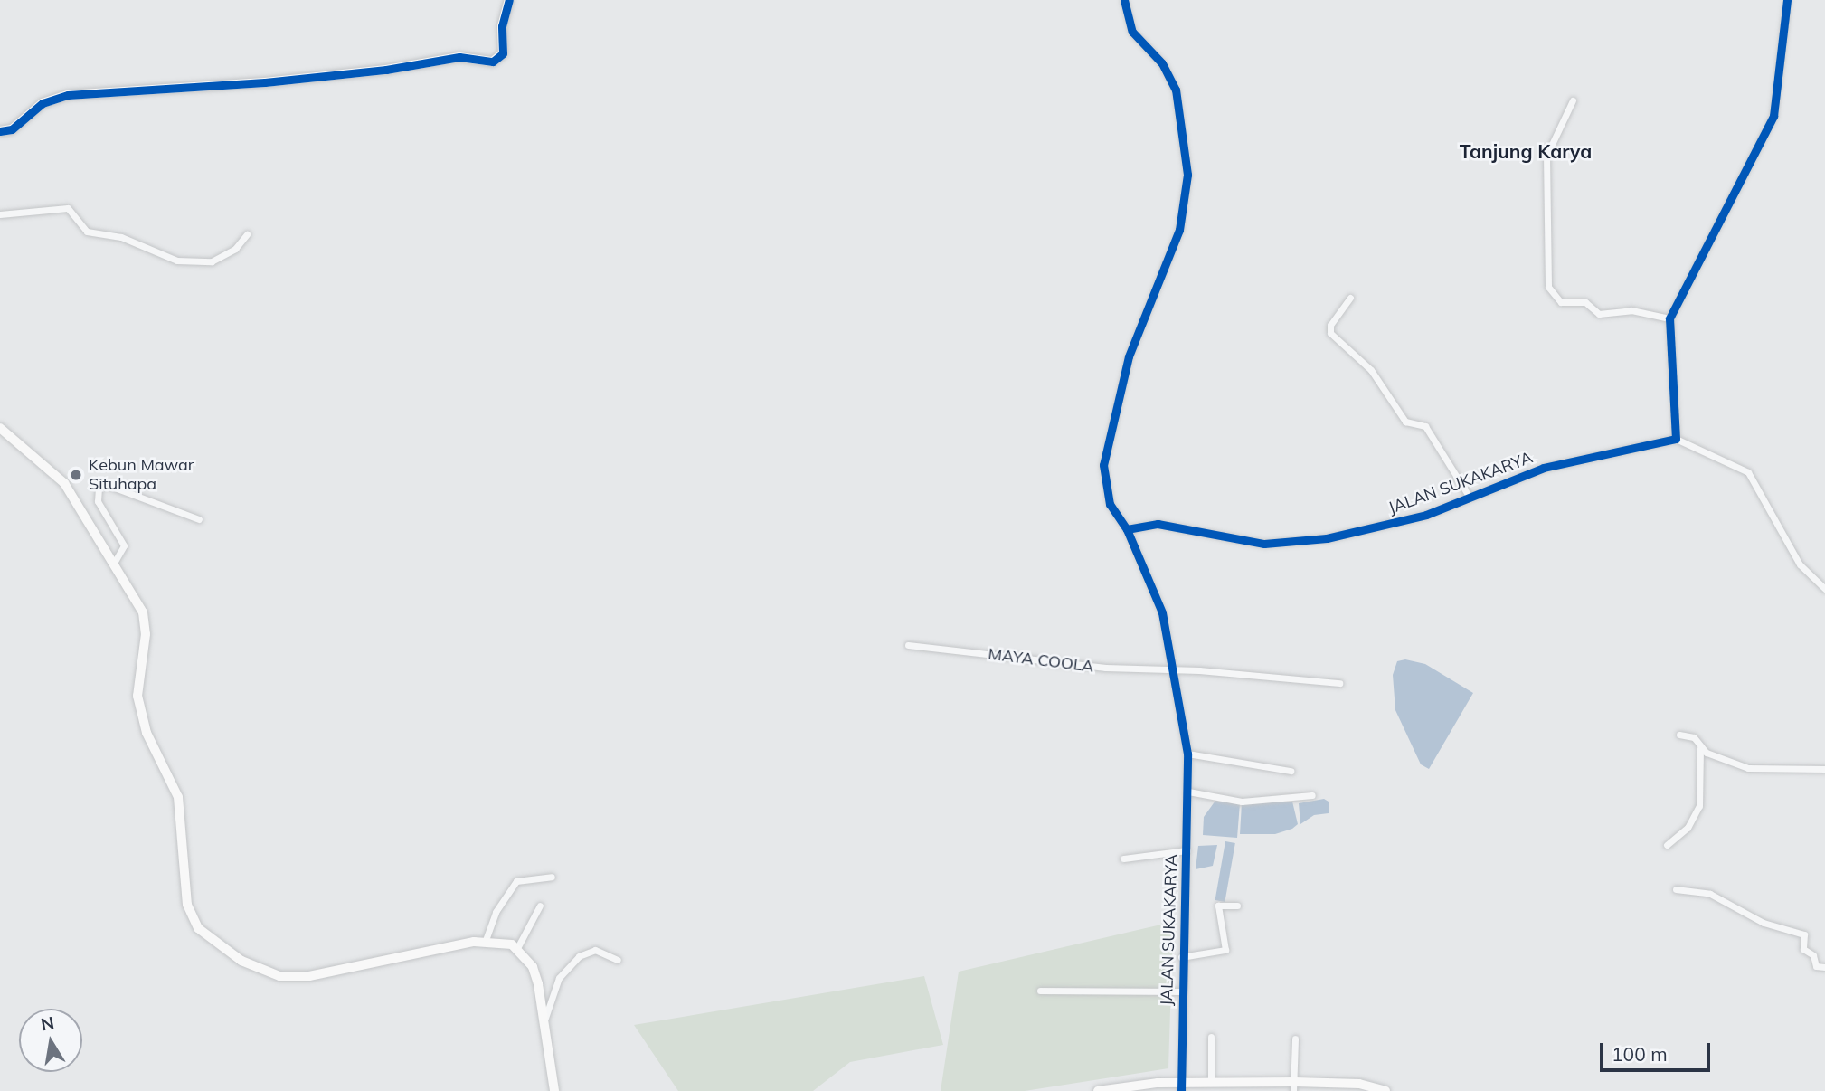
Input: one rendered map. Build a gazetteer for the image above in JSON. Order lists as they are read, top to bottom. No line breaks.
{"streets":{"street":["JALAN SUKAKARYA","MAYA COOLA"]},"crossings":[["JALAN SUKAKARYA","MAYA COOLA"]],"districts":["Tanjung Karya"],"places":["Kebun Mawar Situhapa"],"scale_bar":"100 m","north":"top"}
